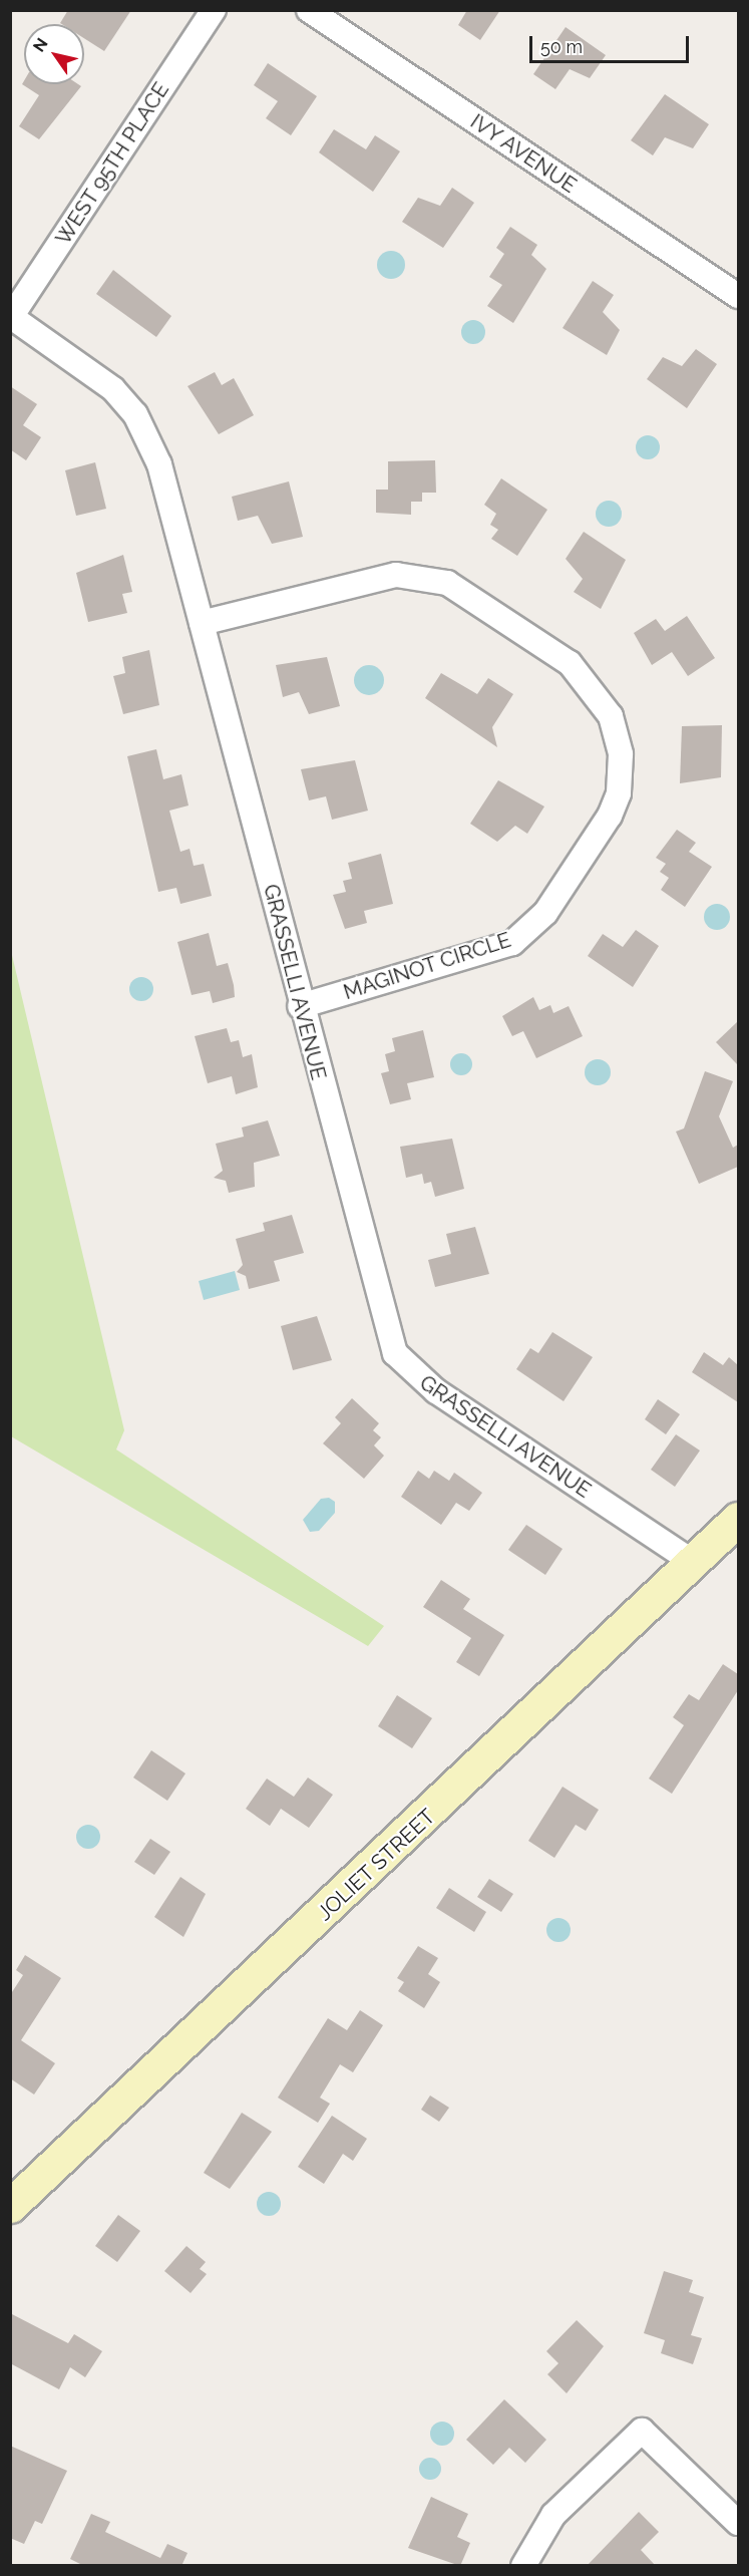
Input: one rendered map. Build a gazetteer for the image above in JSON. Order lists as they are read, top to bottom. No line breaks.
{"streets":{"street":["IVY AVENUE","WEST 95TH PLACE","MAGINOT CIRCLE","GRASSELLI AVENUE","JOLIET STREET"]},"crossings":[["WEST 95TH PLACE","GRASSELLI AVENUE"],["MAGINOT CIRCLE","GRASSELLI AVENUE"],["GRASSELLI AVENUE","JOLIET STREET"]],"scale_bar":"50 m","north":"top left"}
